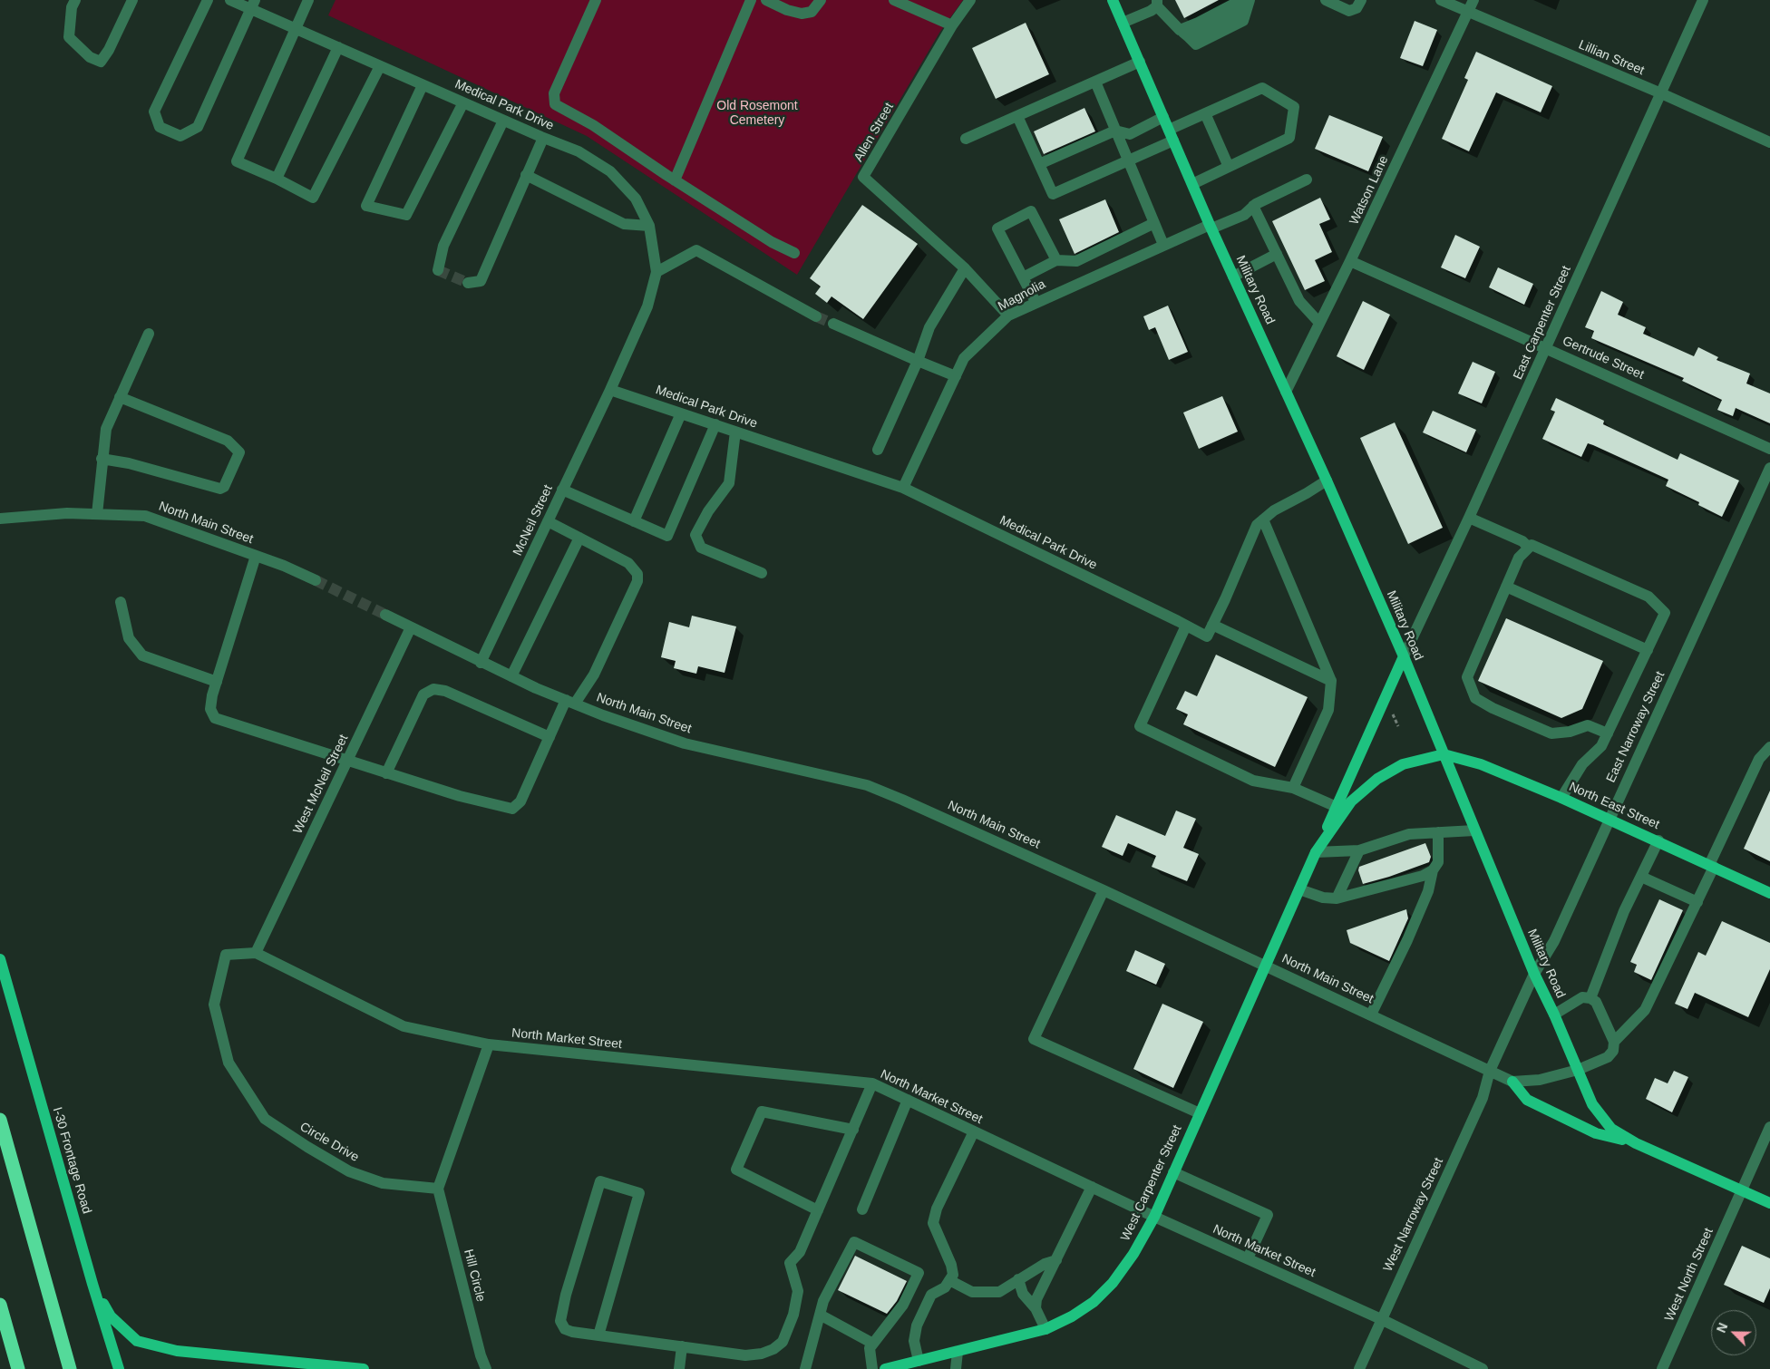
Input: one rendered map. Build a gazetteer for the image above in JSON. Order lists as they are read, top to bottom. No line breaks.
{"streets":{"main road":["Military Road","North East Street","I-30 Frontage Road","West Carpenter Street"],"street":["Lillian Street","Medical Park Drive","Allen Street","Watson Lane","Magnolia","East Carpenter Street","Gertrude Street","McNeil Street","North Main Street","East Narroway Street","West McNeil Street","North Market Street","Circle Drive","West Narroway Street","West North Street","Hill Circle"]},"crossings":[["Lillian Street","Watson Lane"],["Lillian Street","East Carpenter Street"],["Medical Park Drive","Magnolia"],["Medical Park Drive","McNeil Street"],["Allen Street","Magnolia"],["Watson Lane","Military Road"],["Watson Lane","Gertrude Street"],["Military Road","Magnolia"],["Military Road","East Carpenter Street"],["Military Road","North Main Street"],["Military Road","East Narroway Street"],["Military Road","North East Street"],["Military Road","West North Street"],["East Carpenter Street","Gertrude Street"],["McNeil Street","North Main Street"],["North Main Street","East Narroway Street"],["North Main Street","West McNeil Street"],["North Main Street","North East Street"],["North Main Street","West Carpenter Street"],["North Main Street","West Narroway Street"],["East Narroway Street","North East Street"],["East Narroway Street","West Narroway Street"],["West McNeil Street","North Market Street"],["West McNeil Street","Circle Drive"],["North Market Street","Circle Drive"],["North Market Street","West Carpenter Street"],["North Market Street","West Narroway Street"],["Circle Drive","Hill Circle"]],"parks":["Old Rosemont Cemetery"],"north":"top left"}
